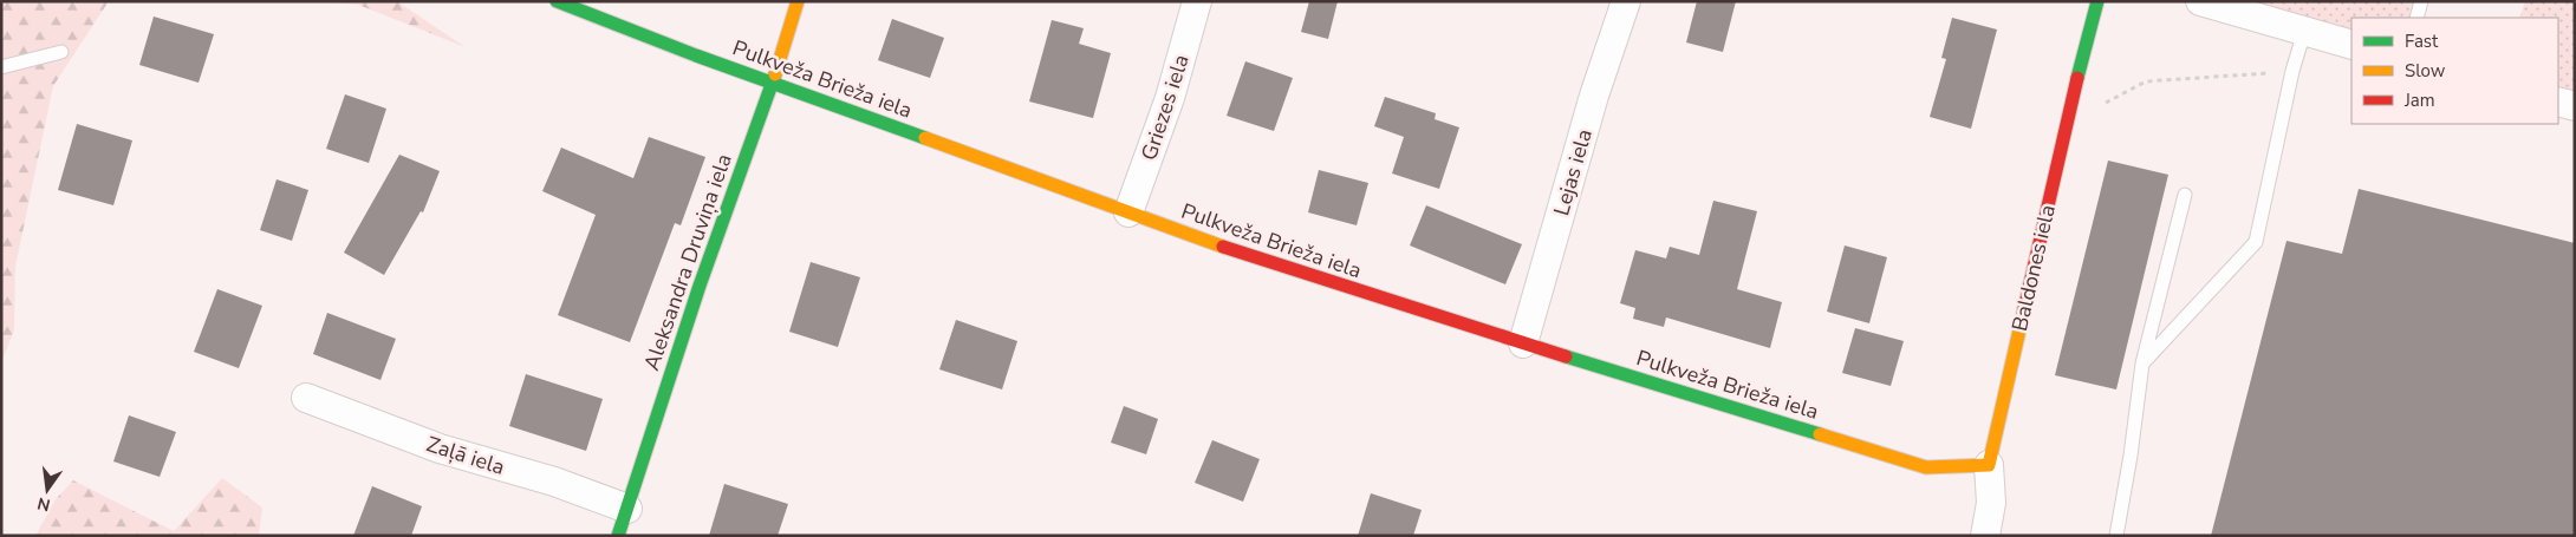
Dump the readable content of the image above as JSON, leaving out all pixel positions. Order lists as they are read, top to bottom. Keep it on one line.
{"streets":{"street":["Pulkveža Brieža iela","Griezes iela","Lejas iela","Aleksandra Druviņa iela","Baldones iela","Zaļā iela"]},"crossings":[["Pulkveža Brieža iela","Griezes iela"],["Pulkveža Brieža iela","Lejas iela"],["Pulkveža Brieža iela","Aleksandra Druviņa iela"],["Pulkveža Brieža iela","Baldones iela"],["Aleksandra Druviņa iela","Zaļā iela"]],"legend":["Fast","Slow","Jam"],"north":"bottom"}
